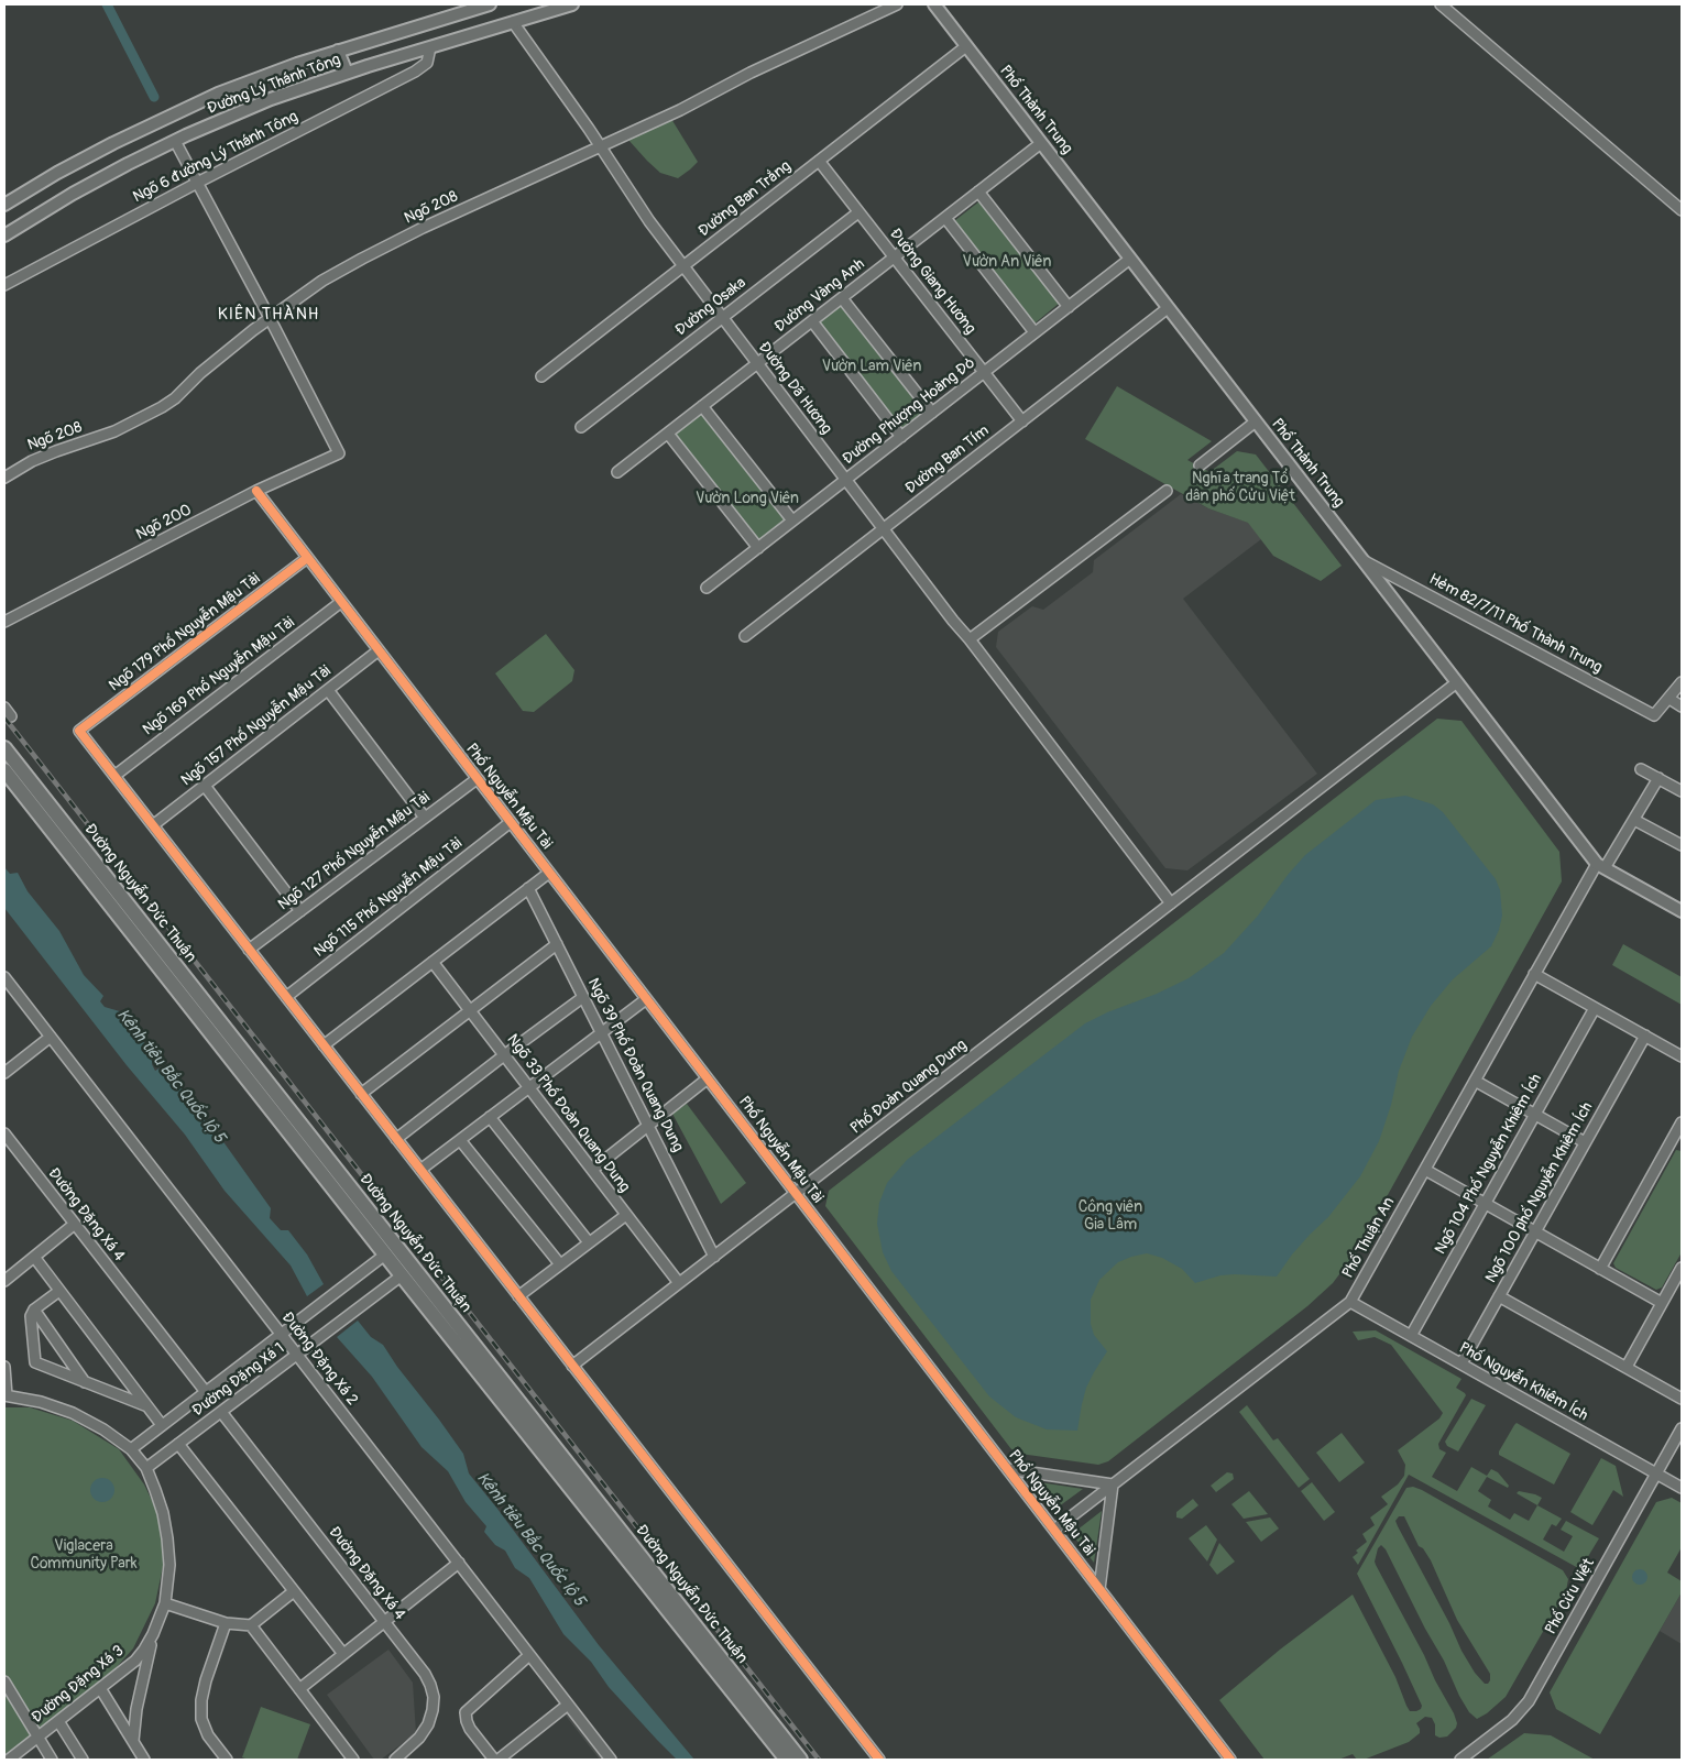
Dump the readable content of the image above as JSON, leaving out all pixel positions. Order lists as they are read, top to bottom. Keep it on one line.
{"streets":{"highway":["Đường Nguyễn Đức Thuận"],"main road":["Đường Lý Thánh Tông","Phố Thành Trung"],"street":["Ngõ 6 đường Lý Thánh Tông","Đường Ban Trắng","Ngõ 208","Đường Giang Hương","Đường Vàng Anh","Đường Osaka","Đường Dã Hương","Đường Phượng Hoàng Đỏ","Đường Ban Tím","Ngõ 200","Hẻm 82/7/11 Phố Thành Trung","Ngõ 179 Phố Nguyễn Mậu Tài","Ngõ 169 Phố Nguyễn Mậu Tài","Ngõ 157 Phố Nguyễn Mậu Tài","Phố Nguyễn Mậu Tài","Ngõ 127 Phố Nguyễn Mậu Tài","Ngõ 115 Phố Nguyễn Mậu Tài","Ngõ 39 Phố Đoàn Quang Dung","Phố Đoàn Quang Dung","Ngõ 33 Phố Đoàn Quang Dung","Ngõ 104 Phố Nguyễn Khiêm Ích","Ngõ 100 phố Nguyễn Khiêm Ích","Đường Đặng Xá 4","Phố Thuận An","Đường Đặng Xá 2","Đường Đặng Xá 1","Phố Nguyễn Khiêm Ích","Phố Cửu Việt","Đường Đặng Xá 3"]},"crossings":[["Đường Lý Thánh Tông","Ngõ 6 đường Lý Thánh Tông"],["Đường Lý Thánh Tông","Đường Dã Hương"],["Phố Thành Trung","Đường Ban Trắng"],["Phố Thành Trung","Đường Vàng Anh"],["Phố Thành Trung","Đường Phượng Hoàng Đỏ"],["Phố Thành Trung","Đường Ban Tím"],["Phố Thành Trung","Hẻm 82/7/11 Phố Thành Trung"],["Phố Thành Trung","Phố Đoàn Quang Dung"],["Phố Thành Trung","Phố Thuận An"],["Đường Ban Trắng","Đường Giang Hương"],["Đường Ban Trắng","Đường Dã Hương"],["Ngõ 208","Đường Dã Hương"],["Ngõ 208","Ngõ 200"],["Đường Giang Hương","Đường Vàng Anh"],["Đường Giang Hương","Đường Osaka"],["Đường Giang Hương","Đường Phượng Hoàng Đỏ"],["Đường Giang Hương","Đường Ban Tím"],["Đường Vàng Anh","Đường Dã Hương"],["Đường Osaka","Đường Dã Hương"],["Đường Dã Hương","Đường Phượng Hoàng Đỏ"],["Đường Dã Hương","Đường Ban Tím"],["Đường Dã Hương","Phố Đoàn Quang Dung"],["Ngõ 200","Phố Nguyễn Mậu Tài"],["Ngõ 179 Phố Nguyễn Mậu Tài","Ngõ 169 Phố Nguyễn Mậu Tài"],["Ngõ 179 Phố Nguyễn Mậu Tài","Phố Nguyễn Mậu Tài"],["Ngõ 169 Phố Nguyễn Mậu Tài","Phố Nguyễn Mậu Tài"],["Ngõ 157 Phố Nguyễn Mậu Tài","Phố Nguyễn Mậu Tài"],["Phố Nguyễn Mậu Tài","Ngõ 127 Phố Nguyễn Mậu Tài"],["Phố Nguyễn Mậu Tài","Ngõ 115 Phố Nguyễn Mậu Tài"],["Phố Nguyễn Mậu Tài","Phố Đoàn Quang Dung"],["Phố Nguyễn Mậu Tài","Phố Thuận An"],["Đường Nguyễn Đức Thuận","Đường Đặng Xá 1"],["Ngõ 39 Phố Đoàn Quang Dung","Phố Đoàn Quang Dung"],["Phố Đoàn Quang Dung","Ngõ 33 Phố Đoàn Quang Dung"],["Ngõ 104 Phố Nguyễn Khiêm Ích","Phố Nguyễn Khiêm Ích"],["Ngõ 100 phố Nguyễn Khiêm Ích","Phố Nguyễn Khiêm Ích"],["Đường Đặng Xá 4","Đường Đặng Xá 1"],["Phố Thuận An","Phố Nguyễn Khiêm Ích"],["Đường Đặng Xá 2","Đường Đặng Xá 1"],["Đường Đặng Xá 1","Đường Đặng Xá 3"],["Phố Nguyễn Khiêm Ích","Phố Cửu Việt"]],"districts":["KIÊN THÀNH"],"water":["Kênh tiêu Bắc Quốc lộ 5"],"parks":["Vườn An Viên","Vườn Lam Viên","Nghĩa trang Tổ dân phố Cửu Việt","Vườn Long Viên","Công viên Gia Lâm","Viglacera Community Park"]}
